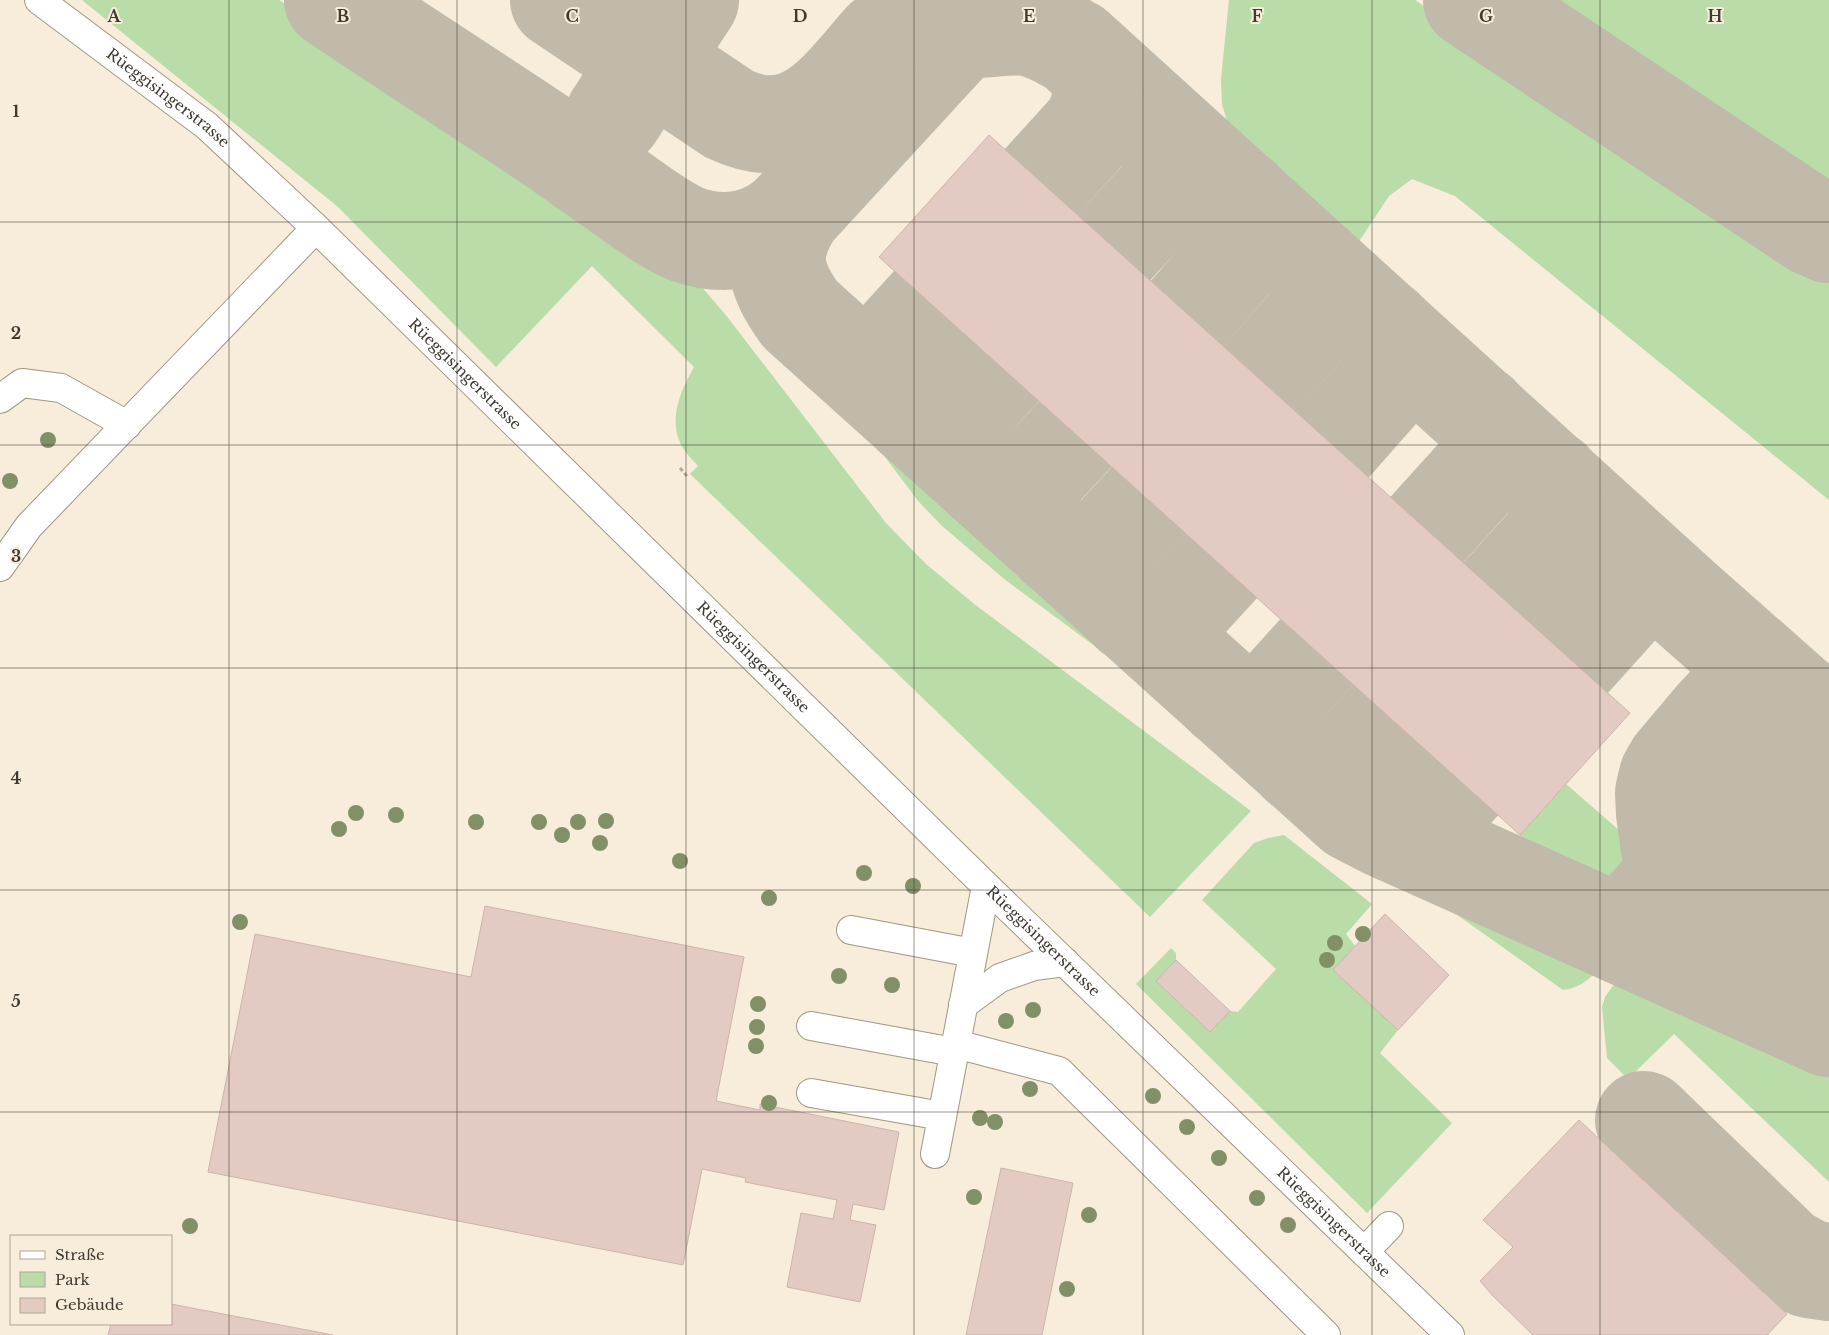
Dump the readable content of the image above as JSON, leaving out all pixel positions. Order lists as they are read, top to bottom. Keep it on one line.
{"streets":{"main road":["Rüeggisingerstrasse"]},"legend":["Straße","Park","Gebäude"],"grid":{"columns":["A","B","C","D","E","F","G","H"],"rows":["1","2","3","4","5"]}}
